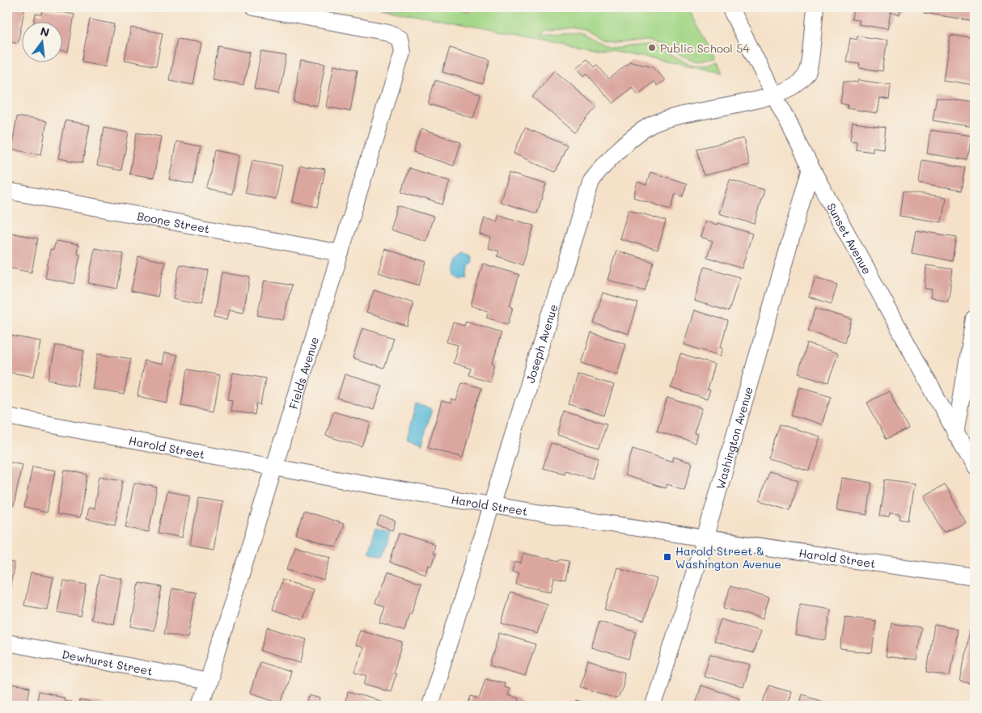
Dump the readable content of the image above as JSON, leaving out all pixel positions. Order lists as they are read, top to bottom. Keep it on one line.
{"streets":{"street":["Boone Street","Sunset Avenue","Joseph Avenue","Fields Avenue","Washington Avenue","Harold Street","Dewhurst Street"]},"crossings":[["Boone Street","Fields Avenue"],["Sunset Avenue","Joseph Avenue"],["Sunset Avenue","Washington Avenue"],["Joseph Avenue","Harold Street"],["Fields Avenue","Harold Street"],["Fields Avenue","Dewhurst Street"],["Washington Avenue","Harold Street"]],"places":{"other":["Public School 54"],"transit":["Harold Street & Washington Avenue"]},"north":"top"}
